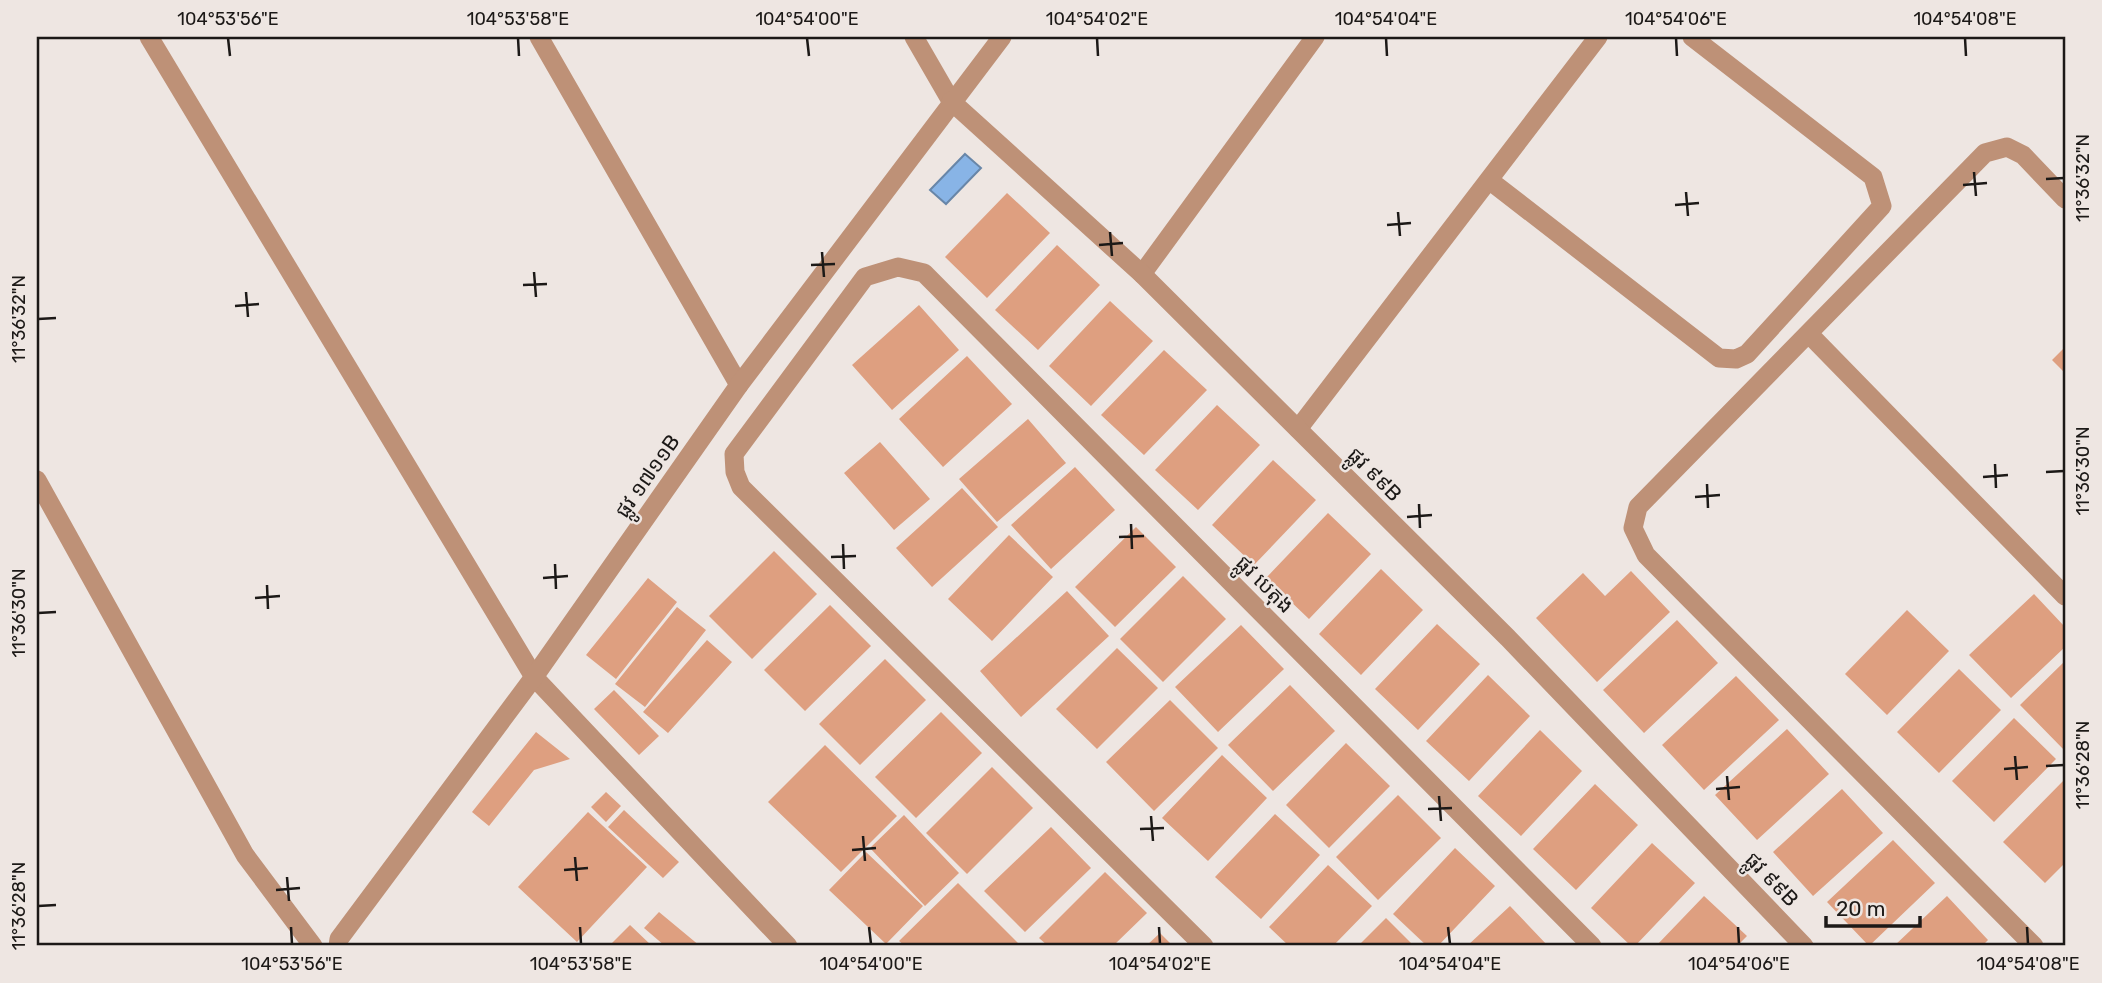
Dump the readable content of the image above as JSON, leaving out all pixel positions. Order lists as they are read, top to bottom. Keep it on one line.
{"streets":{"street":["ផ្លូវ ៩៩B","ផ្លូវ ១៧១១B","ផ្លូវ បេតុង"]},"crossings":[["ផ្លូវ ៩៩B","ផ្លូវ ១៧១១B"]],"scale_bar":"20 m","coordinates":["104°53'56\"E","104°53'58\"E","104°54'00\"E","104°54'02\"E","104°54'04\"E","104°54'06\"E","104°54'08\"E","11°36'32\"N","11°36'30\"N","11°36'28\"N"]}
